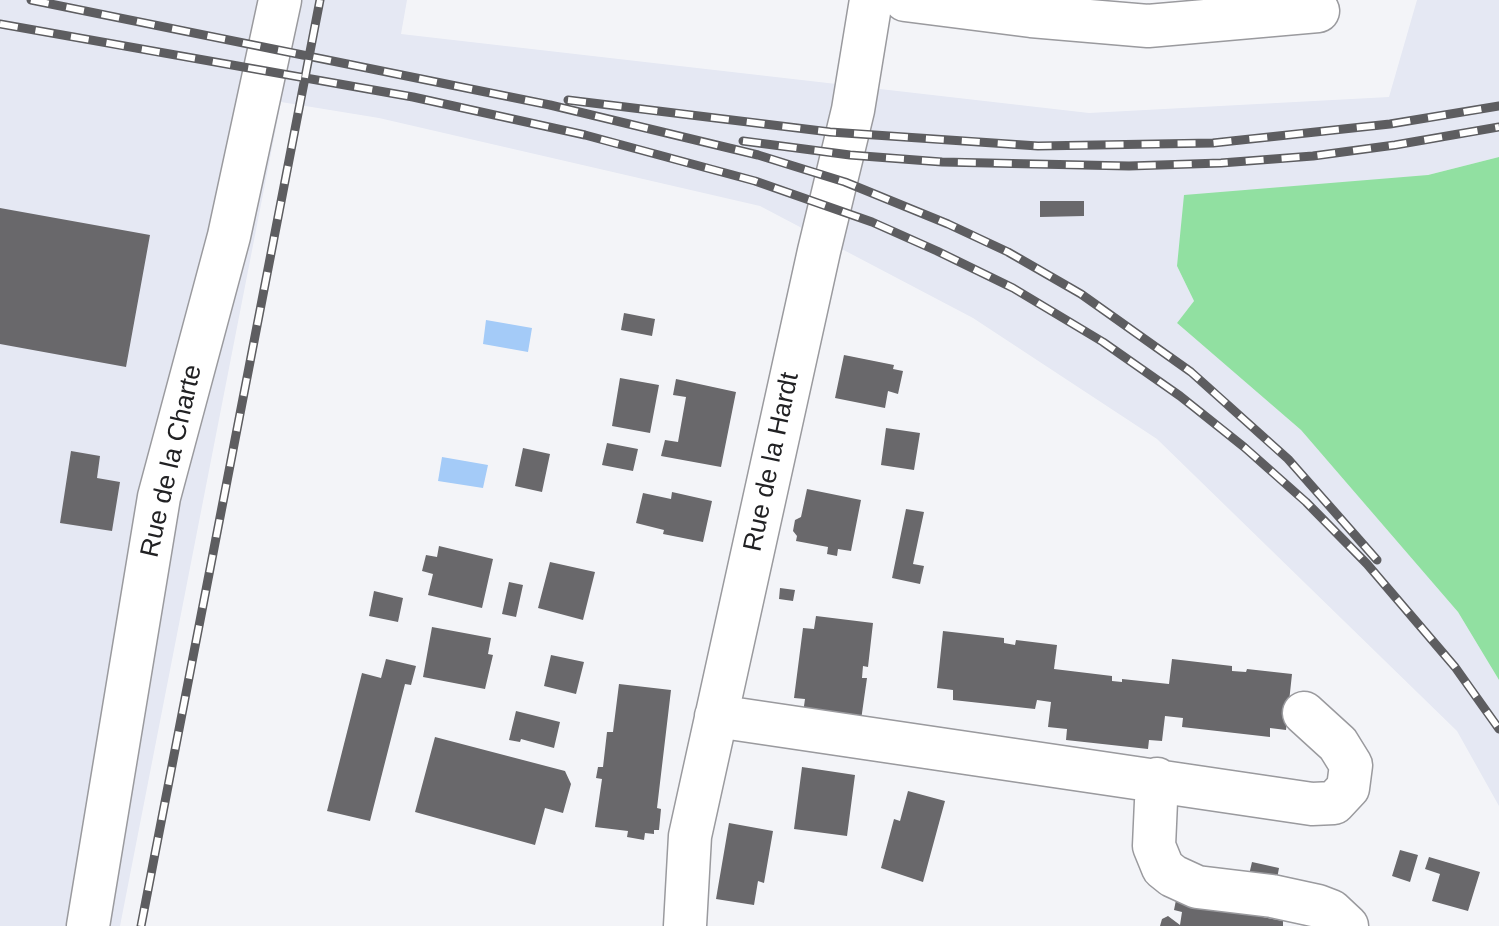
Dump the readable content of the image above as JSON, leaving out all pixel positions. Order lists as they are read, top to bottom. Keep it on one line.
{"streets":{"street":["Rue de la Charte","Rue de la Hardt"]}}
